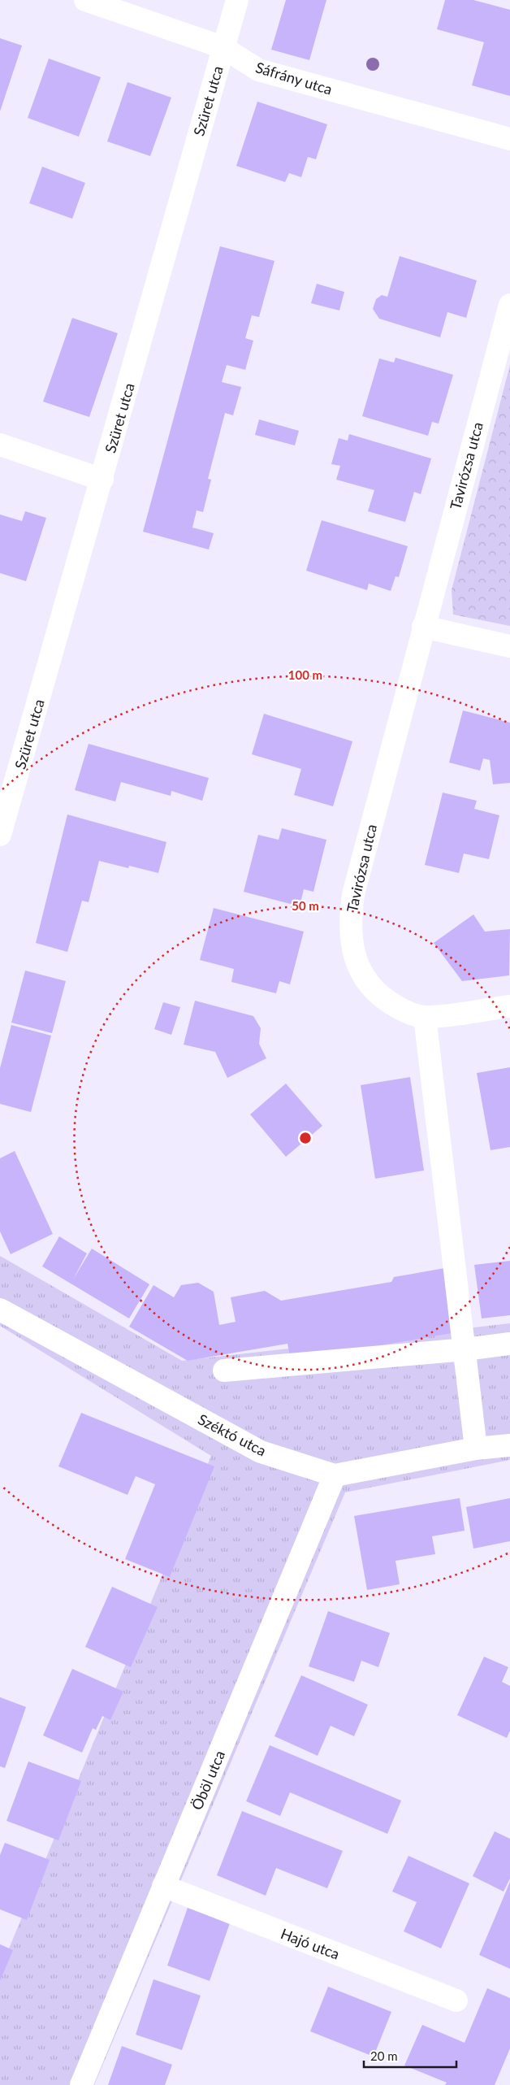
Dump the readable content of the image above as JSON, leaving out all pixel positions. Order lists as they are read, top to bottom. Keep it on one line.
{"streets":{"street":["Sáfrány utca","Szüret utca","Tavirózsa utca","Széktó utca","Öböl utca","Hajó utca"]},"crossings":[["Sáfrány utca","Szüret utca"],["Széktó utca","Öböl utca"],["Öböl utca","Hajó utca"]],"scale_bar":"20 m","rings":["100 m","50 m"]}
